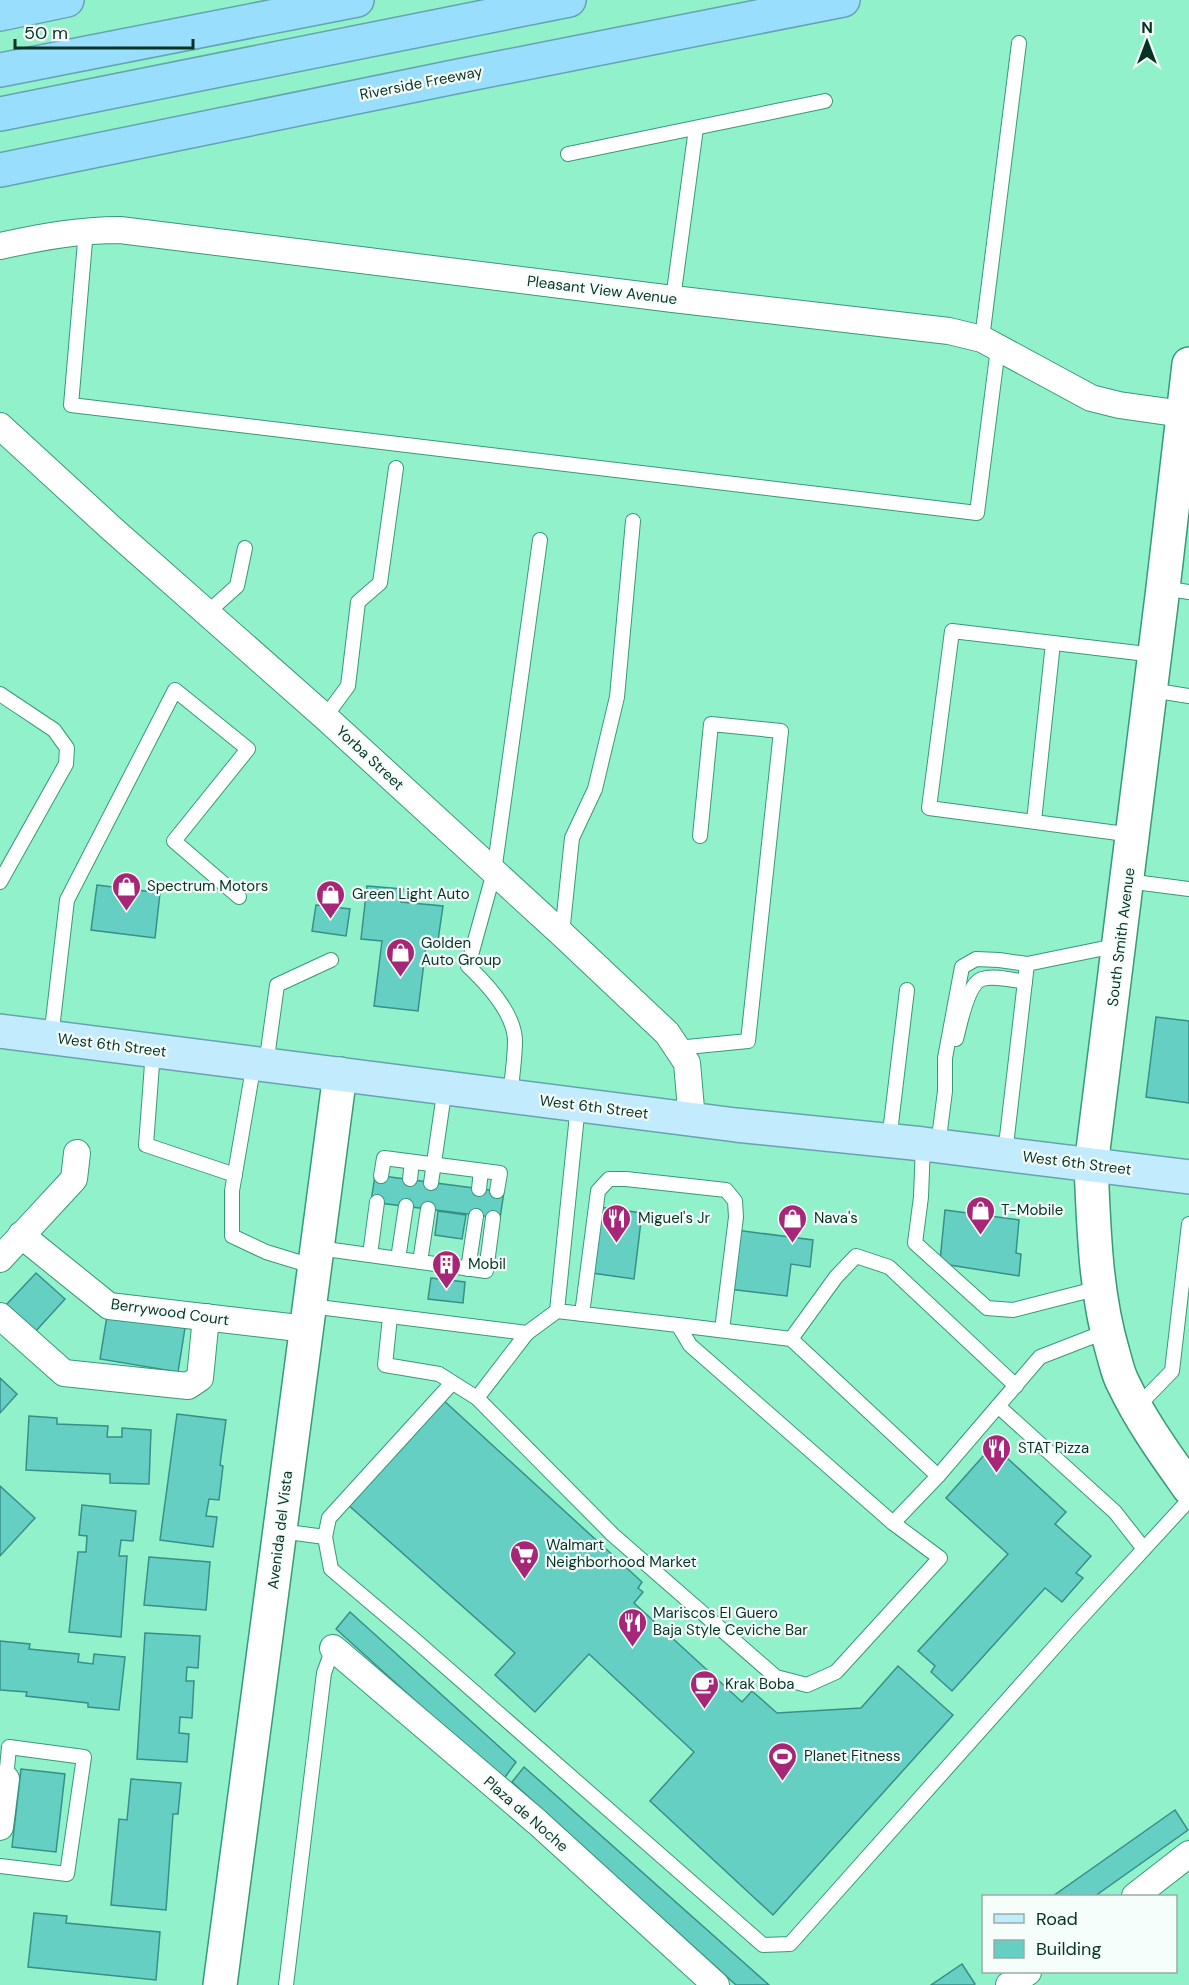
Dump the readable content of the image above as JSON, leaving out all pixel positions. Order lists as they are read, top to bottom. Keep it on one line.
{"streets":{"highway":["Riverside Freeway"],"main road":["South Smith Avenue","West 6th Street","Avenida del Vista"],"street":["Pleasant View Avenue","Yorba Street","Berrywood Court","Plaza de Noche"]},"crossings":[["Pleasant View Avenue","South Smith Avenue"],["Yorba Street","West 6th Street"],["South Smith Avenue","West 6th Street"],["West 6th Street","Avenida del Vista"],["Berrywood Court","Avenida del Vista"]],"places":{"shop":["Spectrum Motors","Green Light Auto","Golden Auto Group","T-Mobile","Nava's"],"restaurant":["Miguel's Jr","STAT Pizza","Mariscos El Guero Baja Style Ceviche Bar"],"building":["Mobil"],"supermarket":["Walmart Neighborhood Market"],"cafe":["Krak Boba"],"sports":["Planet Fitness"]},"legend":["Road","Building"],"scale_bar":"50 m","north":"top"}
